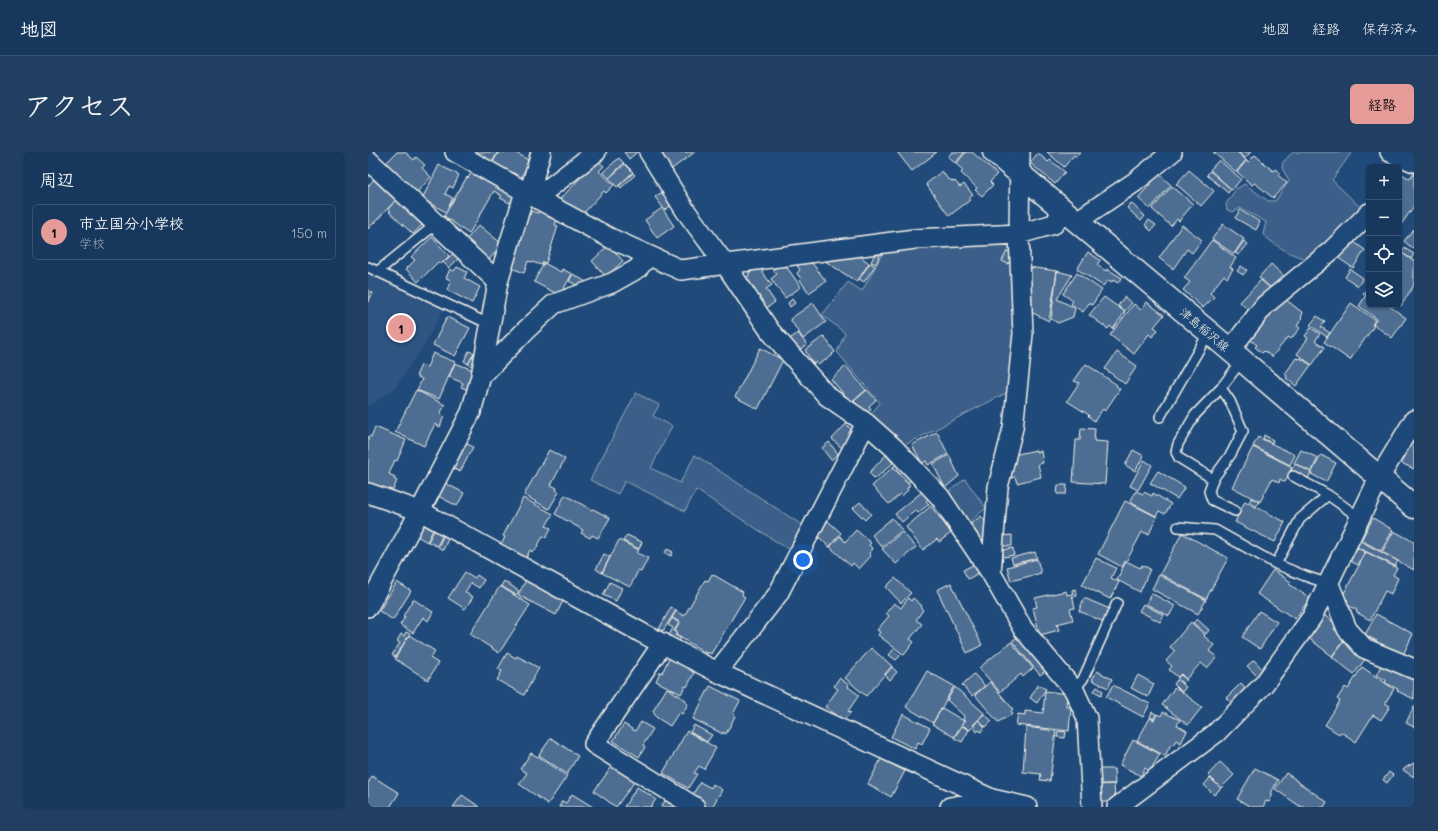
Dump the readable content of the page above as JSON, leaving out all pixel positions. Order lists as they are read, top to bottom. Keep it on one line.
{"streets":{"main road":["津島稲沢線"]},"page":{"header":"地図","nav":["地図","経路","保存済み"],"title":"アクセス","buttons":"経路","heading":"周辺","map_buttons":["+","−"],"list":[{"mark":"1","name":"市立国分小学校","note":"学校","value":"150 m"}],"pins":"1"}}
